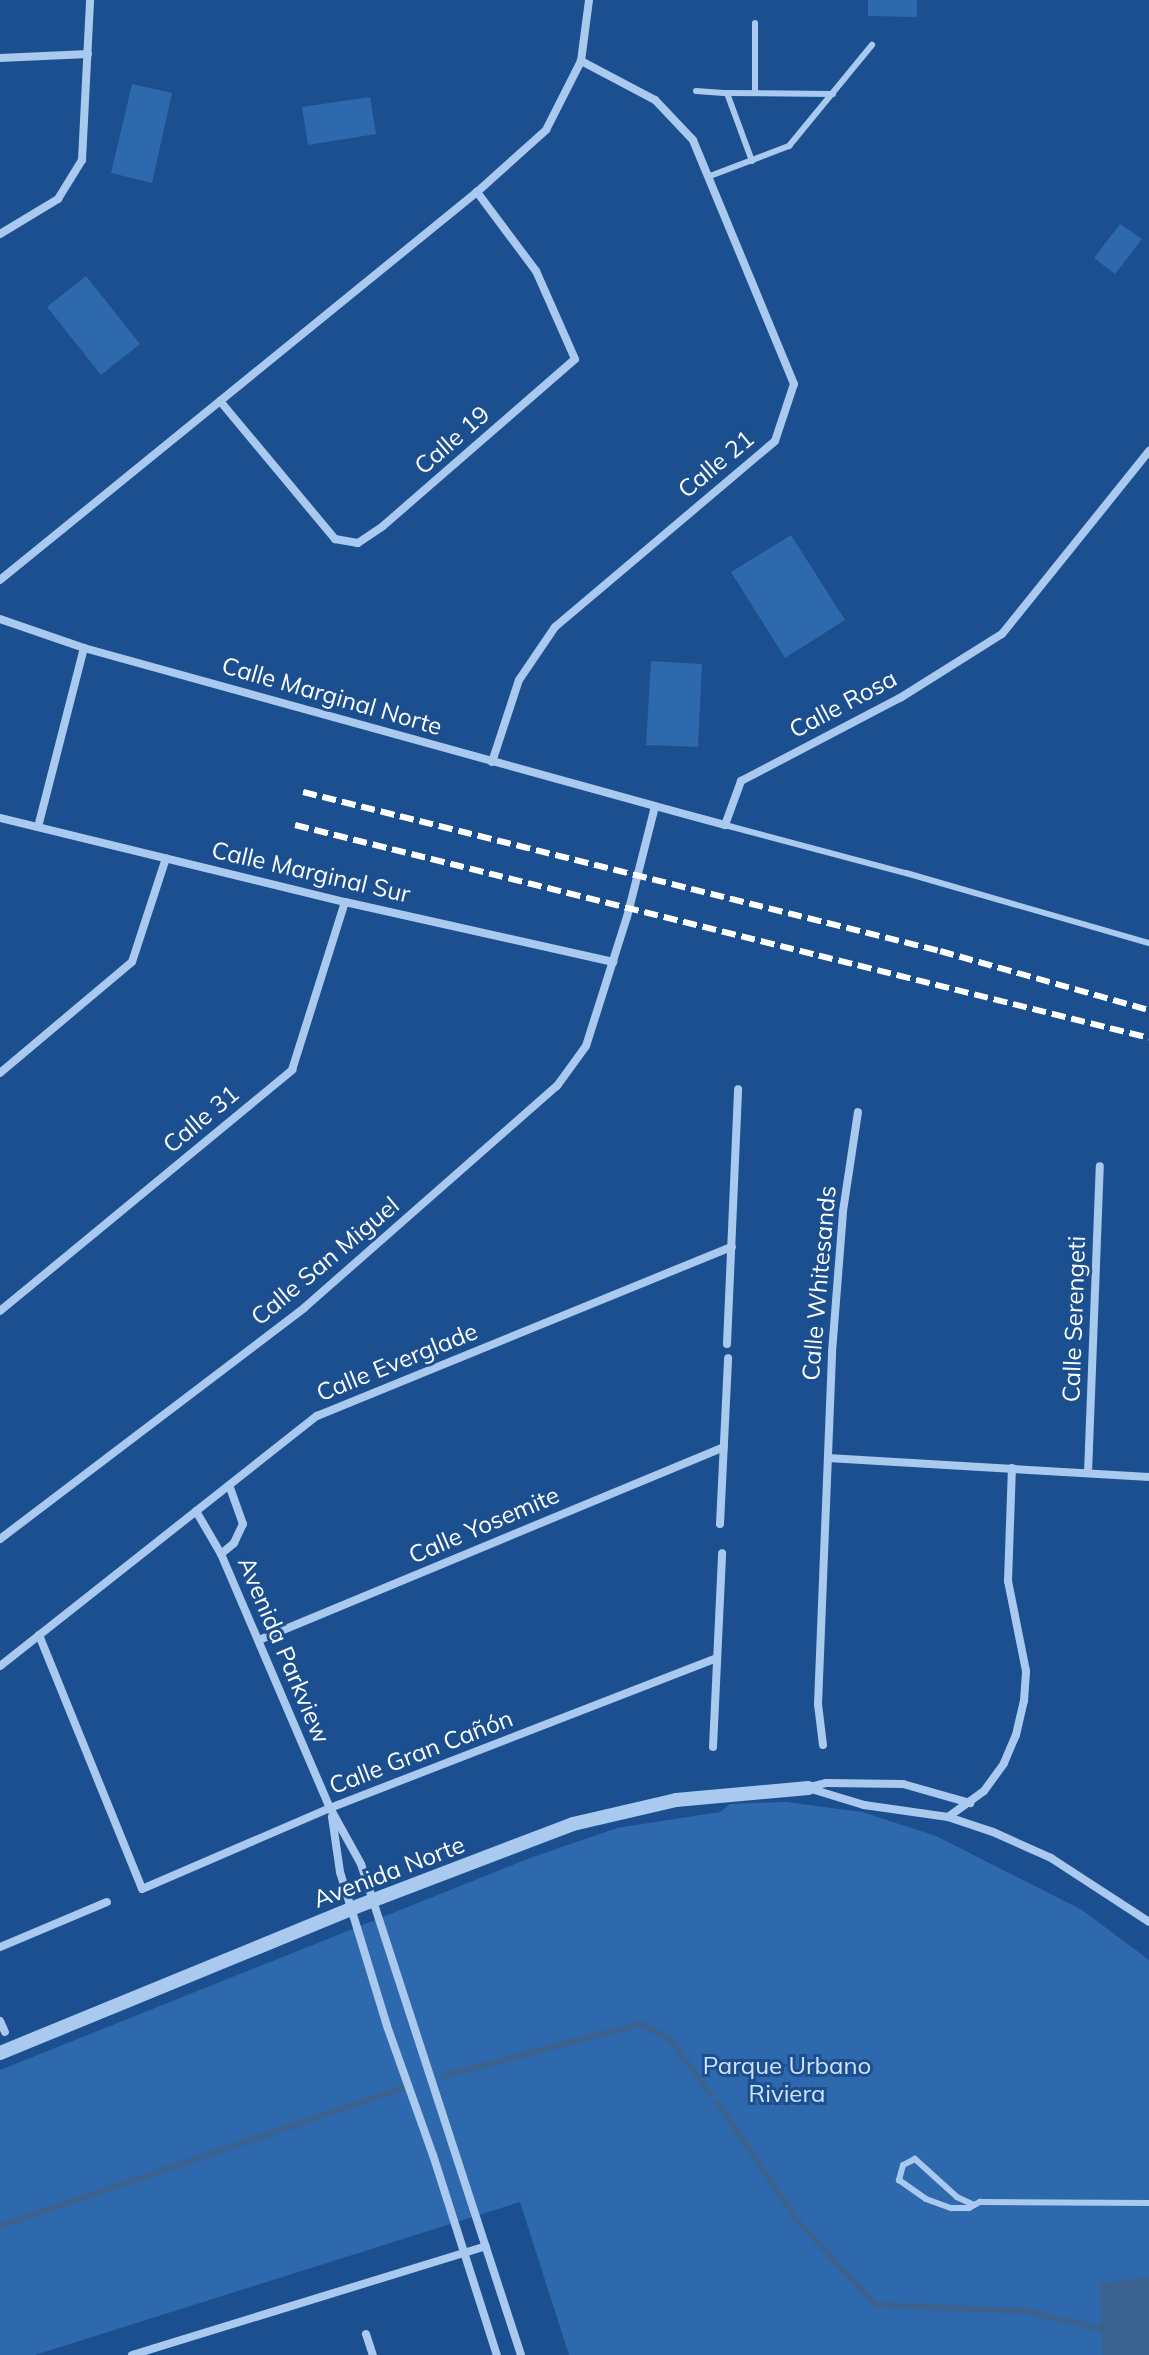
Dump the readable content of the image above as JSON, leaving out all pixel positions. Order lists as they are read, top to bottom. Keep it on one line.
{"streets":{"street":["Calle 19","Calle 21","Calle Marginal Norte","Calle Rosa","Calle Marginal Sur","Calle 31","Calle San Miguel","Calle Whitesands","Calle Serengeti","Calle Everglade","Calle Yosemite","Avenida Parkview","Calle Gran Cañón","Avenida Norte"]},"crossings":[["Calle 21","Calle Marginal Norte"],["Calle Marginal Sur","Calle 31"],["Calle Marginal Sur","Calle San Miguel"],["Calle Everglade","Avenida Parkview"],["Calle Everglade","Calle Gran Cañón"],["Calle Yosemite","Avenida Parkview"],["Avenida Parkview","Calle Gran Cañón"],["Avenida Parkview","Avenida Norte"]],"parks":["Parque Urbano Riviera"]}
